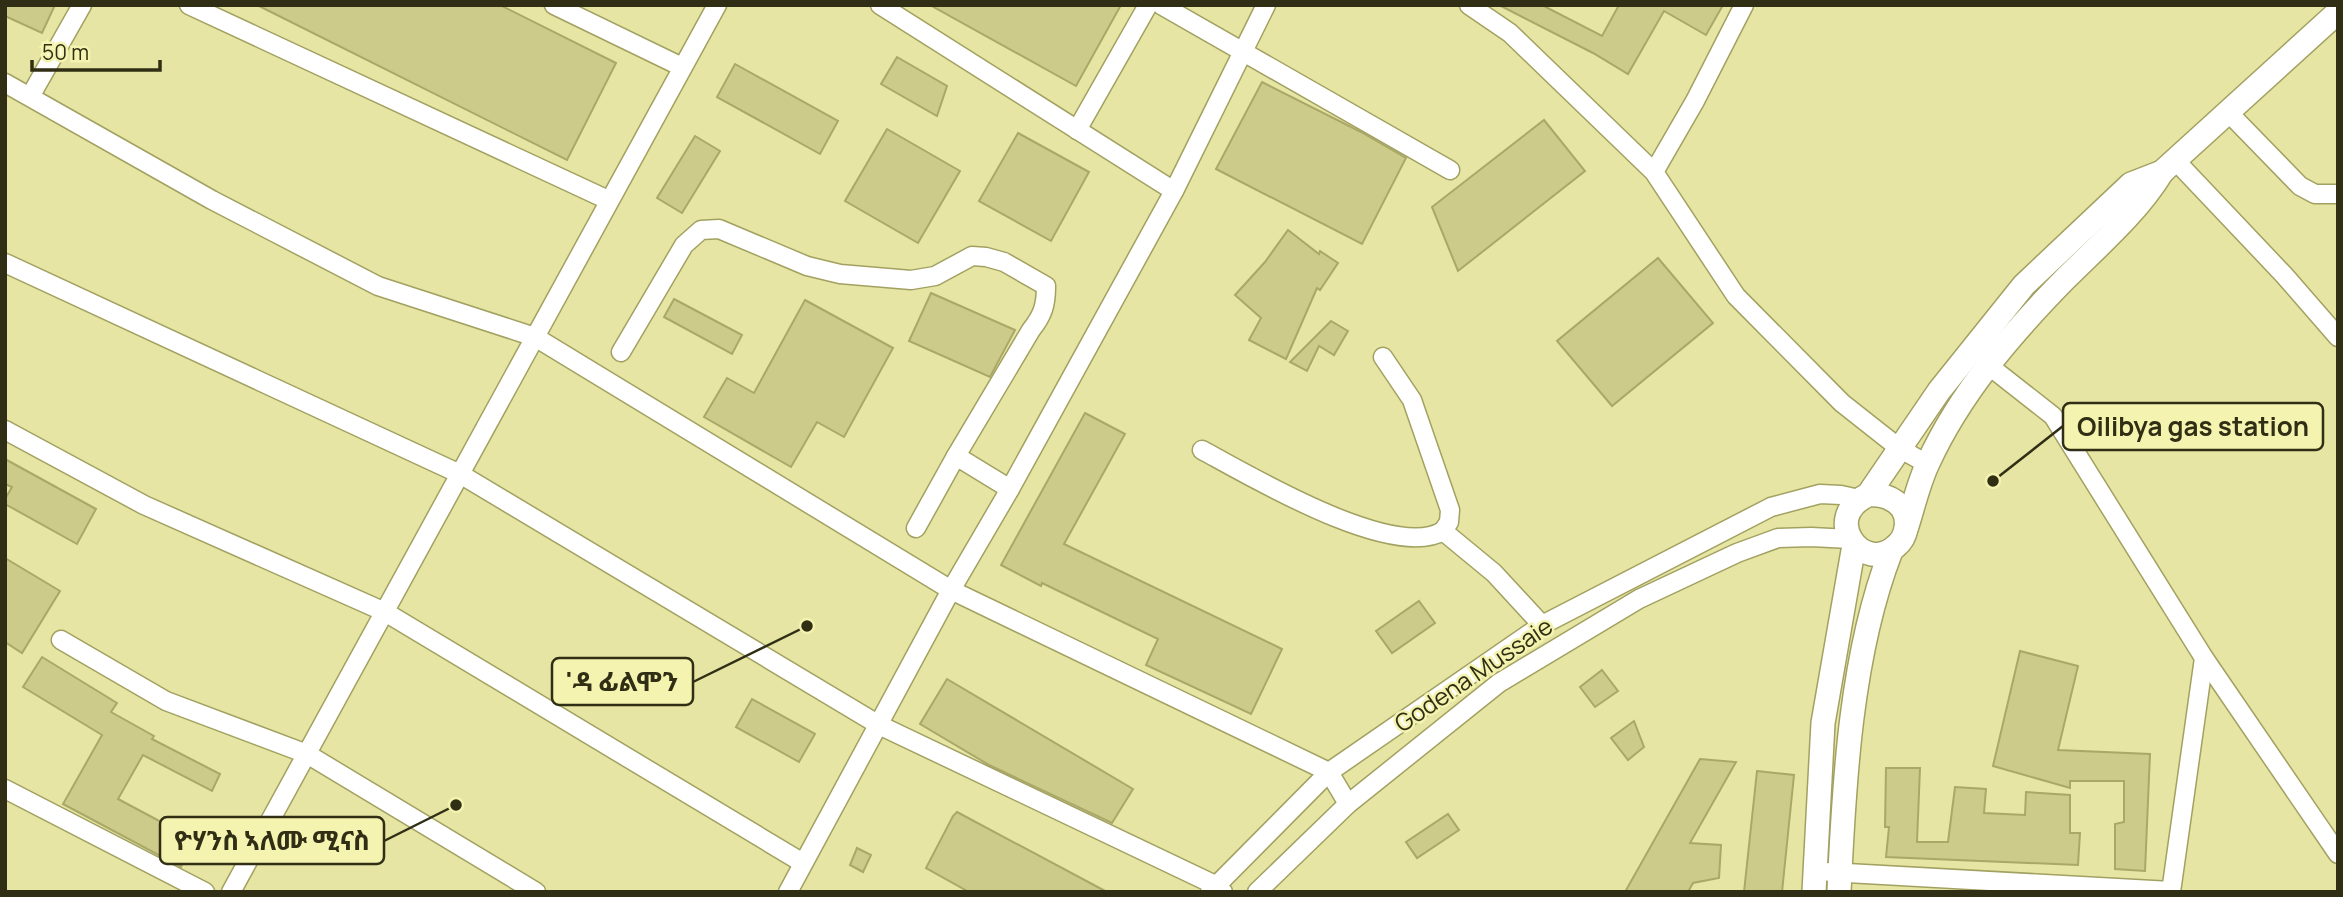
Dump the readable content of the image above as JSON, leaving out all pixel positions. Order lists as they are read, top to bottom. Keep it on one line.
{"streets":{"street":["Godena Mussaie"]},"places":["Oilibya gas station","'ዳ ፊልሞን","ዮሃንስ ኣለሙ ሚናስ"],"scale_bar":"50 m"}
